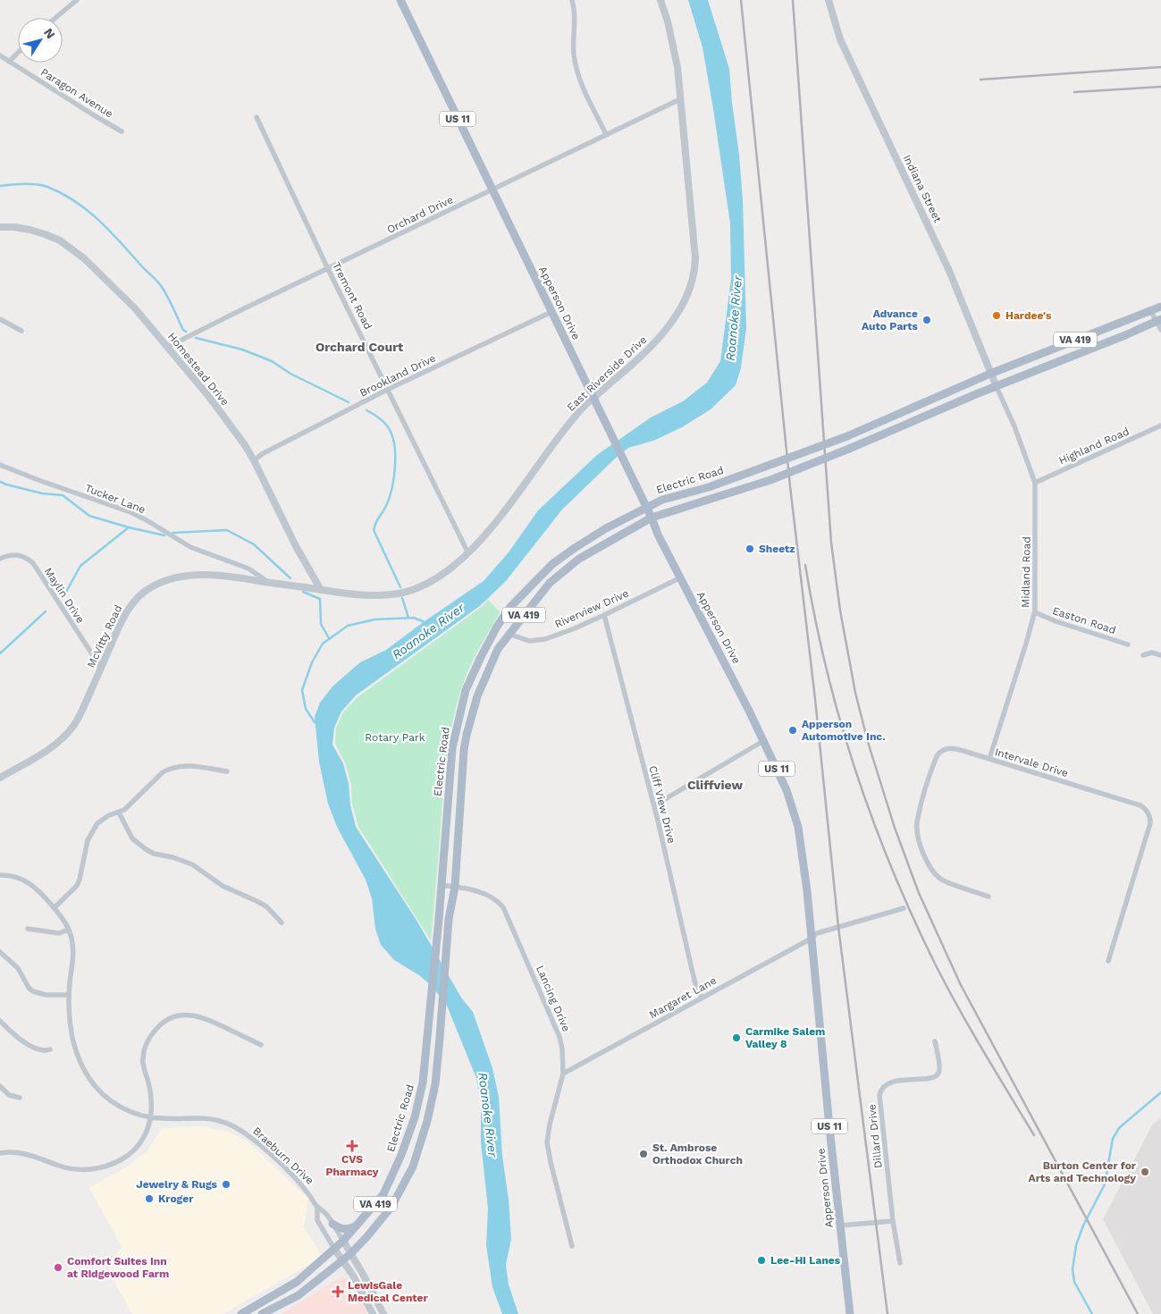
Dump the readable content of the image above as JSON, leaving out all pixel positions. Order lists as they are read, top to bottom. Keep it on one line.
{"streets":{"main road":["US 11","Apperson Drive","VA 419","Electric Road"],"street":["Paragon Avenue","Indiana Street","Orchard Drive","Tremont Road","Homestead Drive","East Riverside Drive","Brookland Drive","Highland Road","Tucker Lane","Midland Road","Maylin Drive","Riverview Drive","Easton Road","McVitty Road","Intervale Drive","Cliff View Drive","Margaret Lane","Lancing Drive","Dillard Drive","Braeburn Drive"]},"crossings":[["Indiana Street","VA 419"],["Indiana Street","Electric Road"],["Indiana Street","Midland Road"],["Orchard Drive","Tremont Road"],["Orchard Drive","Apperson Drive"],["Orchard Drive","Homestead Drive"],["Orchard Drive","East Riverside Drive"],["Tremont Road","East Riverside Drive"],["Tremont Road","Brookland Drive"],["Apperson Drive","East Riverside Drive"],["Apperson Drive","Brookland Drive"],["Apperson Drive","Electric Road"],["Apperson Drive","Riverview Drive"],["Apperson Drive","Margaret Lane"],["VA 419","Electric Road"],["VA 419","Midland Road"],["Homestead Drive","East Riverside Drive"],["Homestead Drive","Brookland Drive"],["Homestead Drive","McVitty Road"],["East Riverside Drive","McVitty Road"],["Highland Road","Midland Road"],["Electric Road","Midland Road"],["Electric Road","Riverview Drive"],["Electric Road","Lancing Drive"],["Electric Road","Braeburn Drive"],["Tucker Lane","McVitty Road"],["Midland Road","Easton Road"],["Midland Road","Intervale Drive"],["Maylin Drive","McVitty Road"],["Riverview Drive","Cliff View Drive"],["Cliff View Drive","Margaret Lane"],["Margaret Lane","Lancing Drive"]],"districts":["Orchard Court","Cliffview"],"water":["Roanoke River"],"parks":["Rotary Park"],"places":{"other":["Hardee's","Advance Auto Parts","Sheetz","Apperson Automotive Inc.","Carmike Salem Valley 8","St. Ambrose Orthodox Church","Burton Center for Arts and Technology","Jewelry & Rugs","Kroger","Lee-Hi Lanes","Comfort Suites Inn at Ridgewood Farm"],"health":["CVS Pharmacy","LewisGale Medical Center"]},"north":"top right"}
